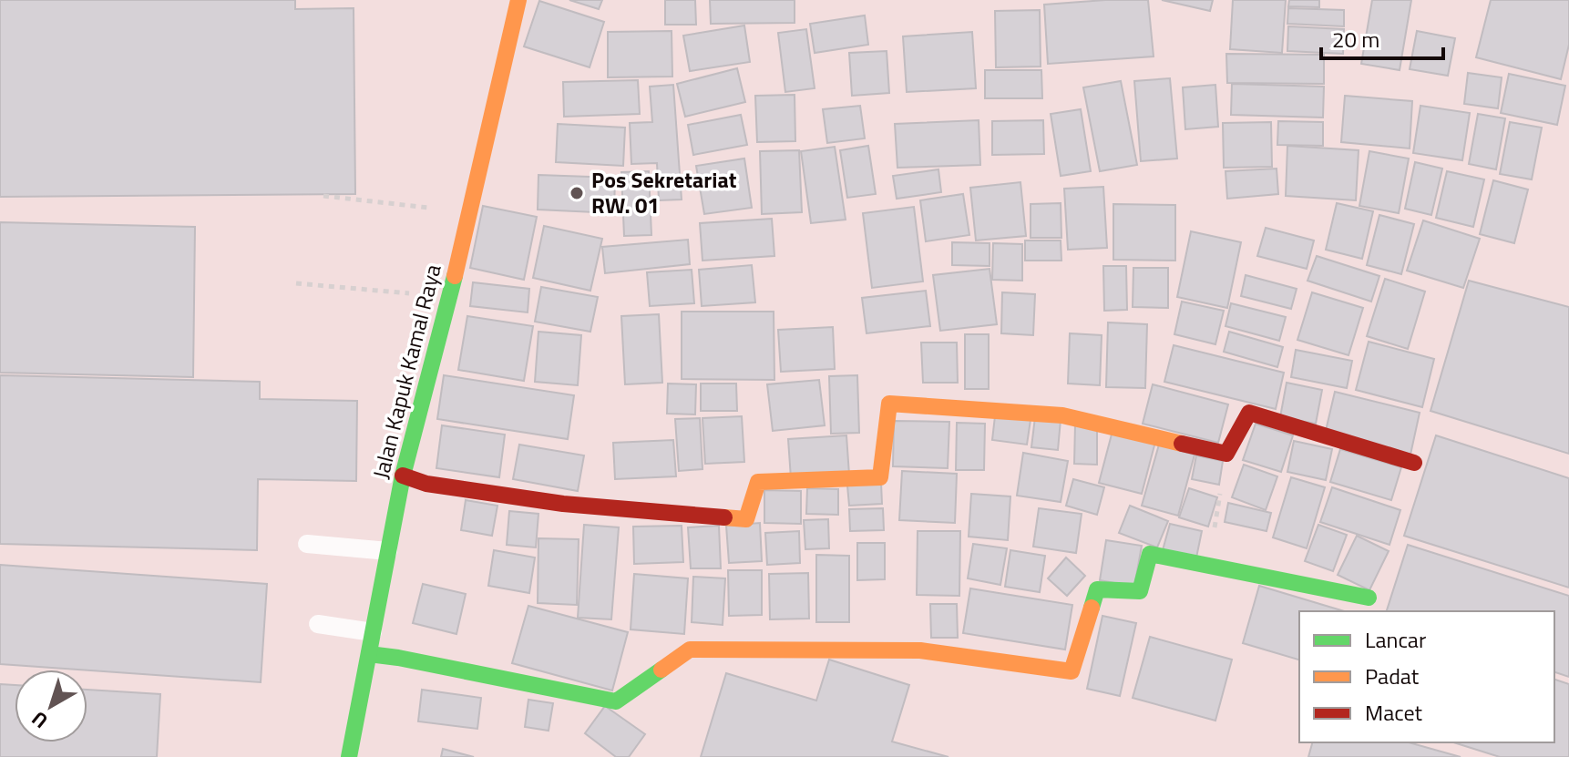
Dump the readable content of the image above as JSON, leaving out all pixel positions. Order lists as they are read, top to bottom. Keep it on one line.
{"streets":{"street":["Jalan Kapuk Kamal Raya"]},"places":["Pos Sekretariat RW. 01"],"legend":["Lancar","Padat","Macet"],"scale_bar":"20 m","north":"bottom left"}
